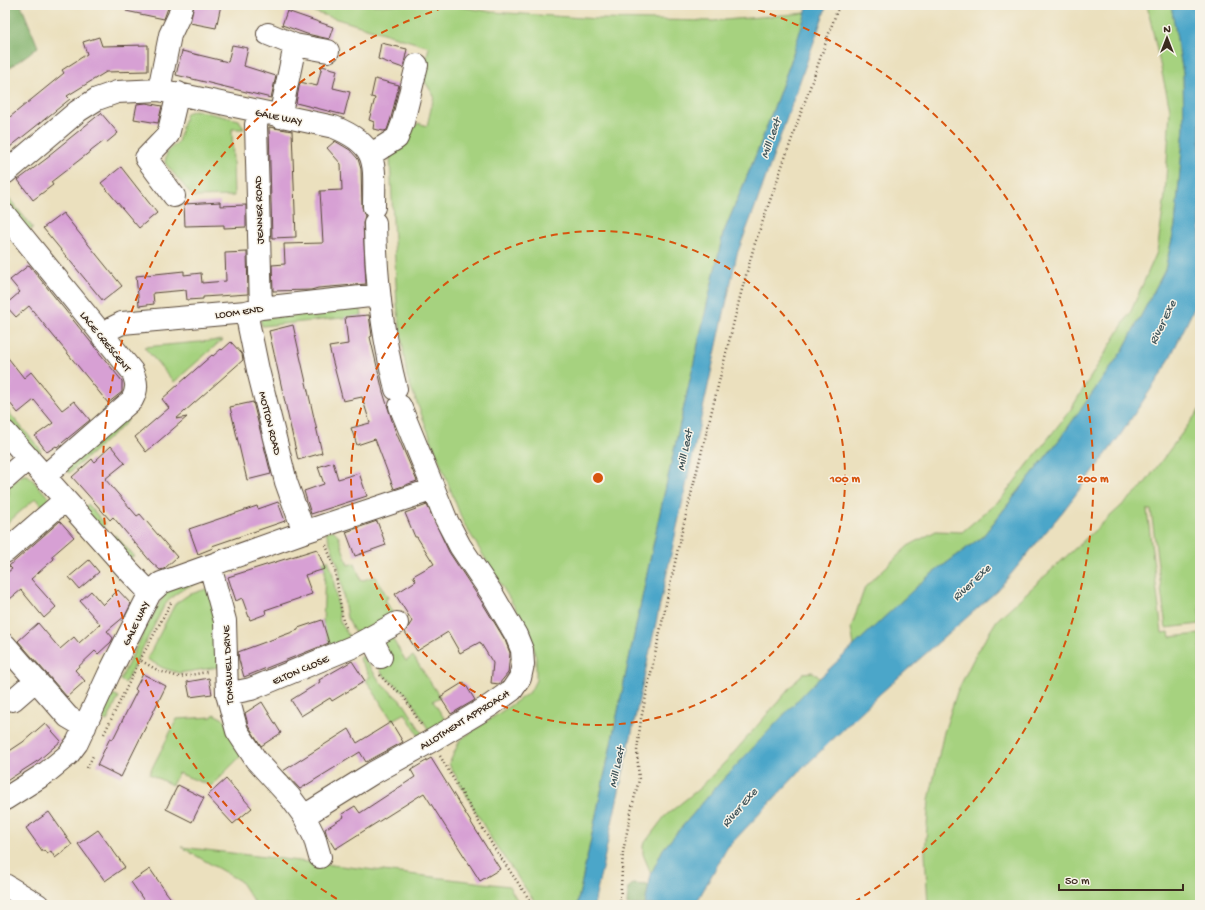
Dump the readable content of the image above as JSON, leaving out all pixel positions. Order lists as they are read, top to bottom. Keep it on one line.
{"streets":{"street":["GALE WAY","JENNER ROAD","LOOM END","LACE CRESCENT","MOTTON ROAD","TOMSWELL DRIVE","ELTON CLOSE","ALLOTMENT APPROACH"]},"crossings":[["GALE WAY","JENNER ROAD"],["GALE WAY","LOOM END"],["GALE WAY","LACE CRESCENT"],["GALE WAY","ALLOTMENT APPROACH"],["JENNER ROAD","LOOM END"],["JENNER ROAD","MOTTON ROAD"],["LOOM END","LACE CRESCENT"],["LOOM END","MOTTON ROAD"],["LOOM END","ALLOTMENT APPROACH"],["TOMSWELL DRIVE","ELTON CLOSE"],["TOMSWELL DRIVE","ALLOTMENT APPROACH"]],"water":["Mill Leat","River Exe"],"scale_bar":"50 m","north":"top","rings":["100 m","200 m"]}
